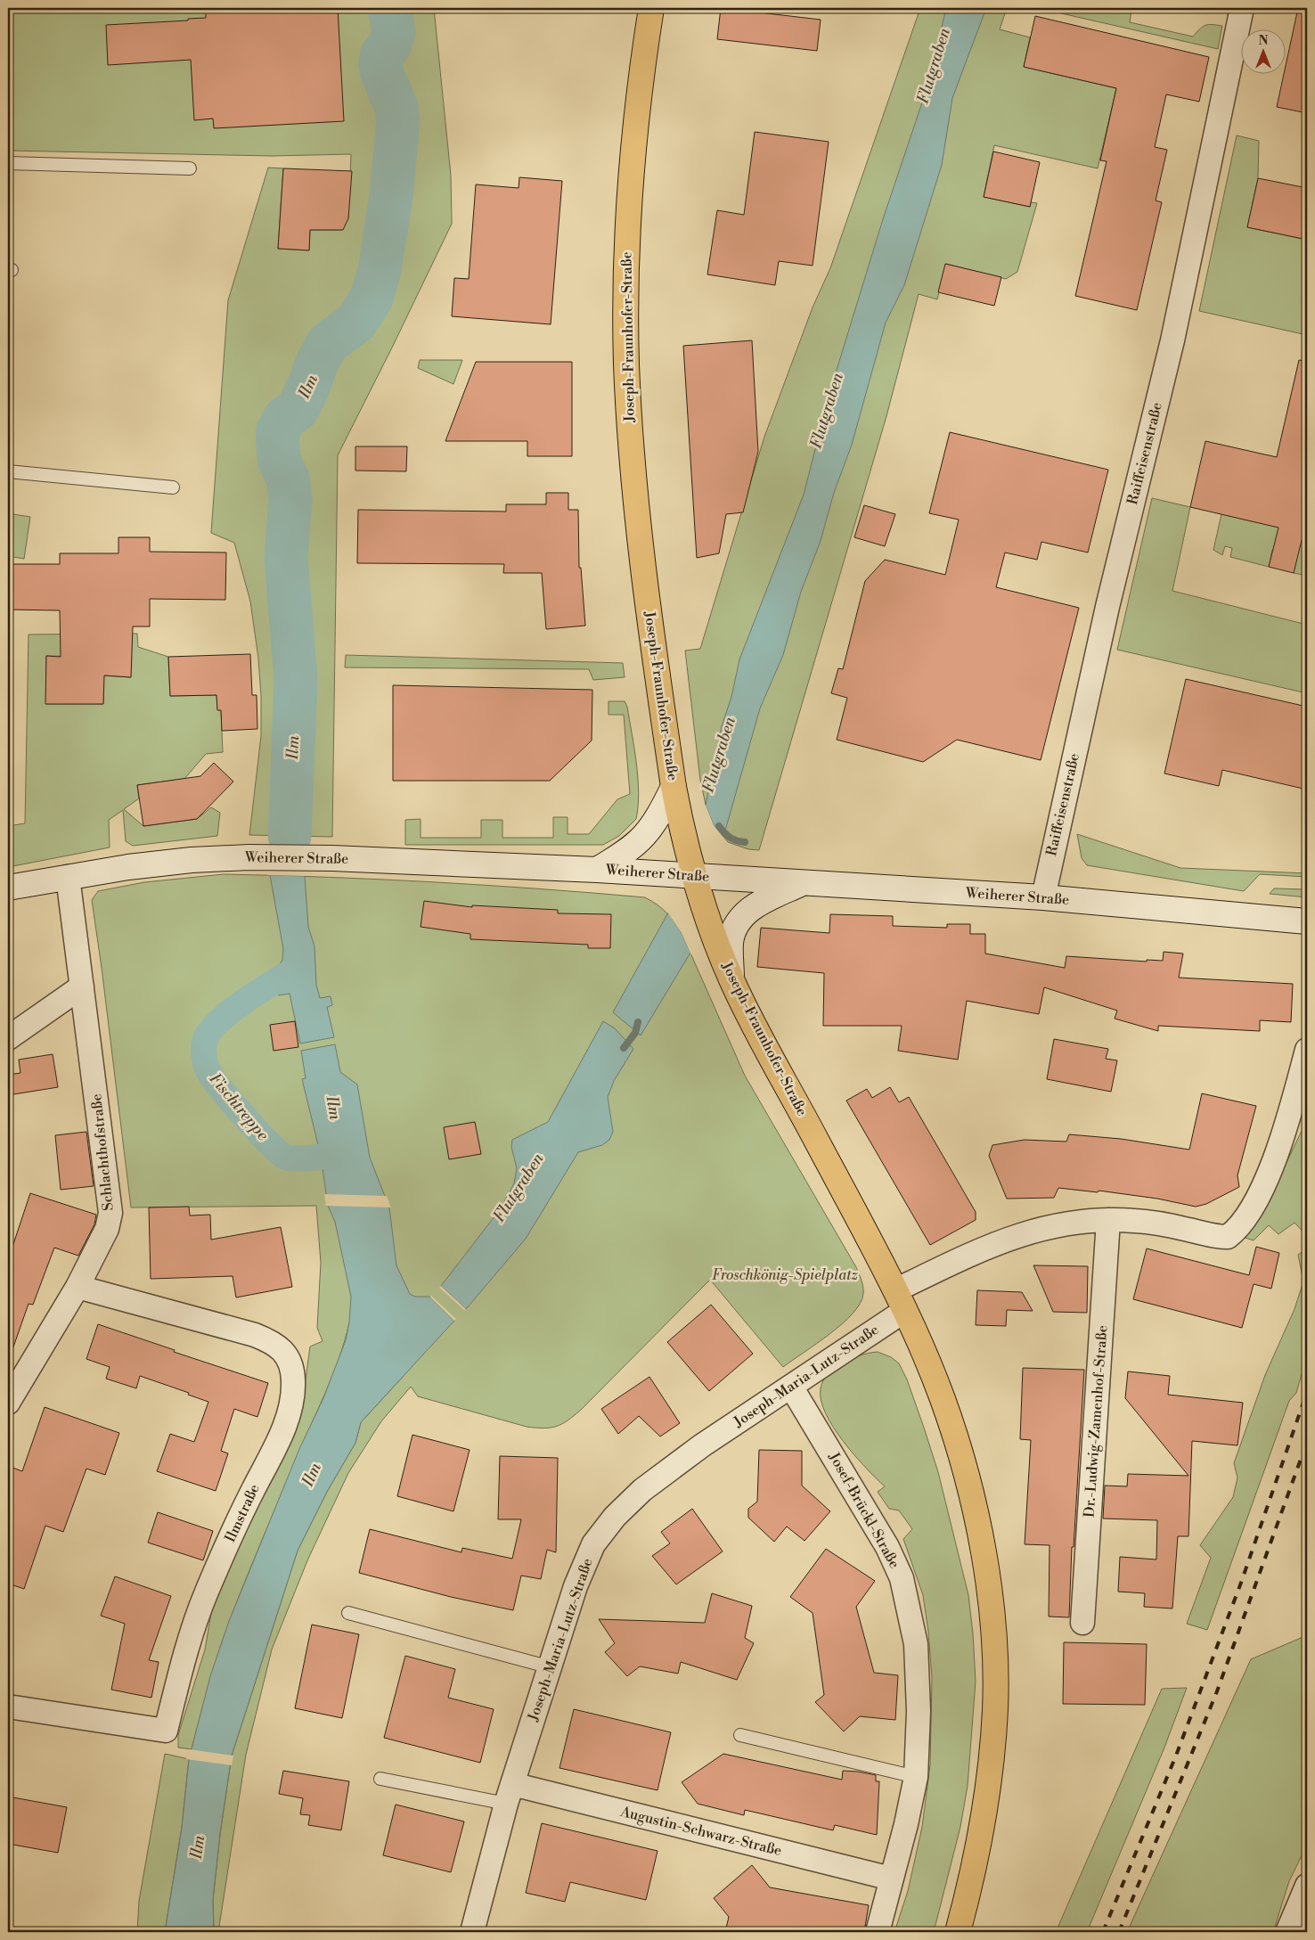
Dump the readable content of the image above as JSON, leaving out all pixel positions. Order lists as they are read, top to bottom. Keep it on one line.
{"streets":{"main road":["Joseph-Fraunhofer-Straße"],"street":["Raiffeisenstraße","Weiherer Straße","Schlachthofstraße","Joseph-Maria-Lutz-Straße","Dr.-Ludwig-Zamenhof-Straße","Josef-Brückl-Straße","Ilmstraße","Augustin-Schwarz-Straße"]},"crossings":[["Joseph-Fraunhofer-Straße","Weiherer Straße"],["Joseph-Fraunhofer-Straße","Joseph-Maria-Lutz-Straße"],["Raiffeisenstraße","Weiherer Straße"],["Weiherer Straße","Schlachthofstraße"],["Schlachthofstraße","Ilmstraße"],["Joseph-Maria-Lutz-Straße","Josef-Brückl-Straße"],["Joseph-Maria-Lutz-Straße","Augustin-Schwarz-Straße"],["Josef-Brückl-Straße","Augustin-Schwarz-Straße"]],"water":["Flutgraben","Ilm","Fischtreppe"],"parks":["Froschkönig-Spielplatz"],"north":"top"}
